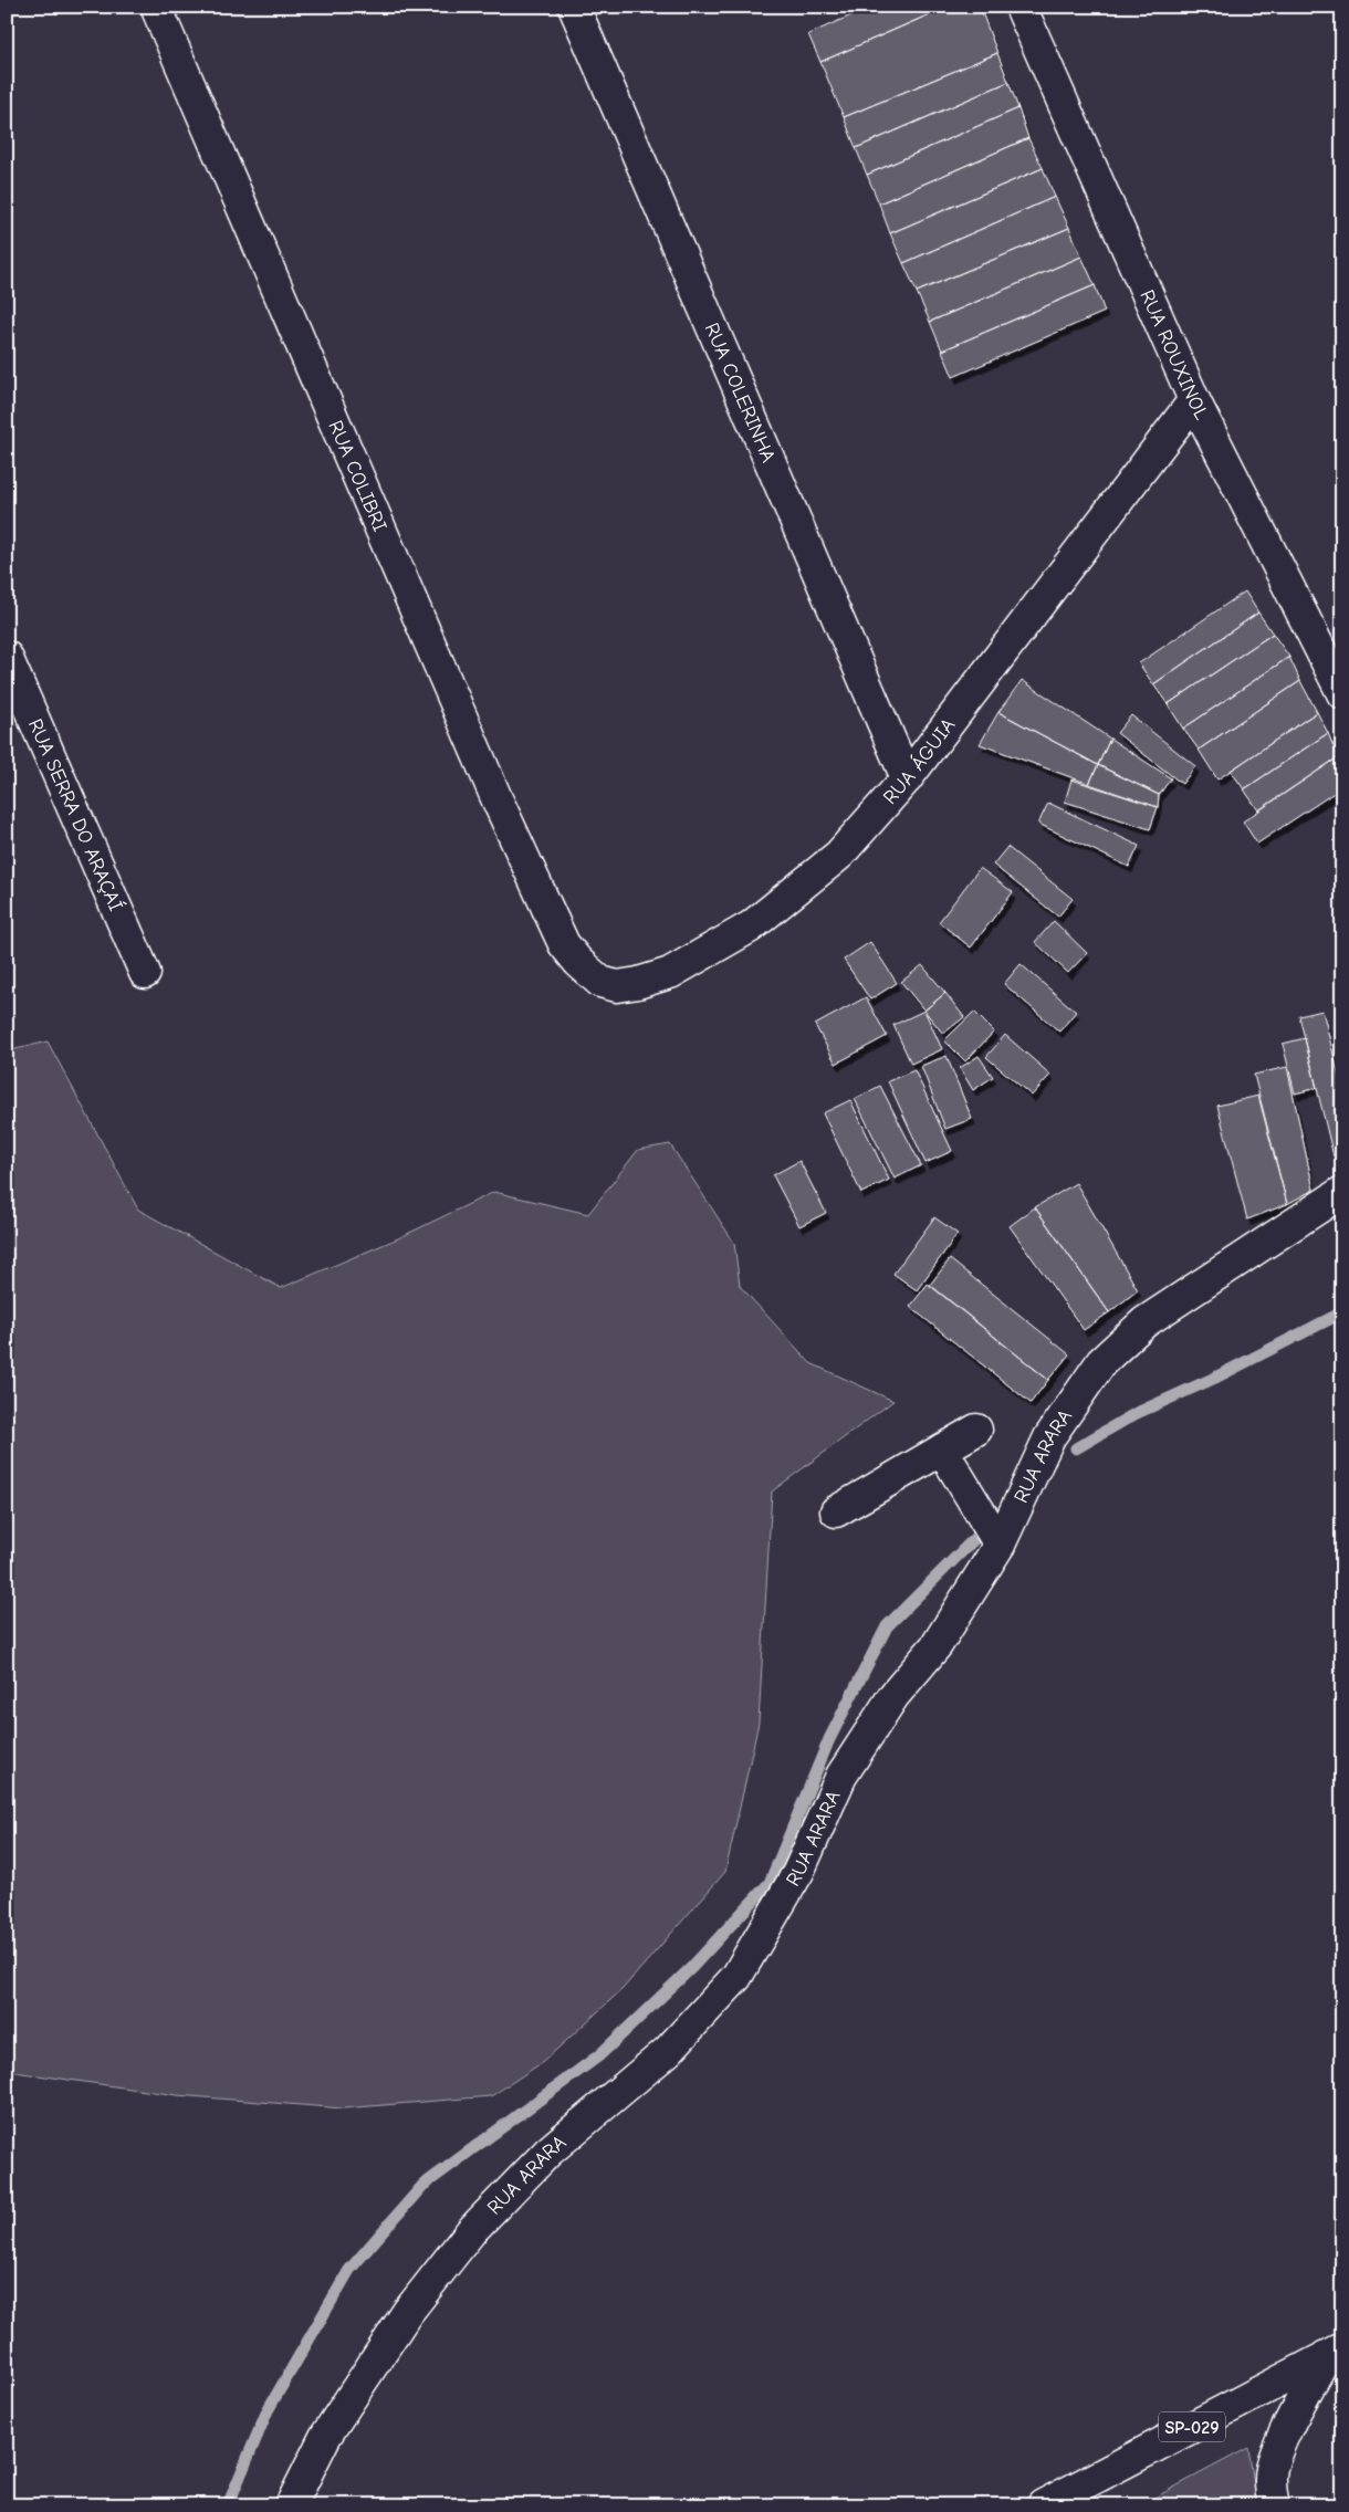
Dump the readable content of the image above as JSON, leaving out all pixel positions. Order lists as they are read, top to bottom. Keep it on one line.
{"streets":{"main road":["RUA ROUXINOL","RUA COLERINHA","RUA COLIBRI","RUA ÁGUIA","RUA SERRA DO ARAÇAÍ","RUA ARARA","SP-029"]},"crossings":[["RUA ROUXINOL","RUA ÁGUIA"],["RUA COLERINHA","RUA ÁGUIA"],["RUA COLIBRI","RUA ÁGUIA"]]}
